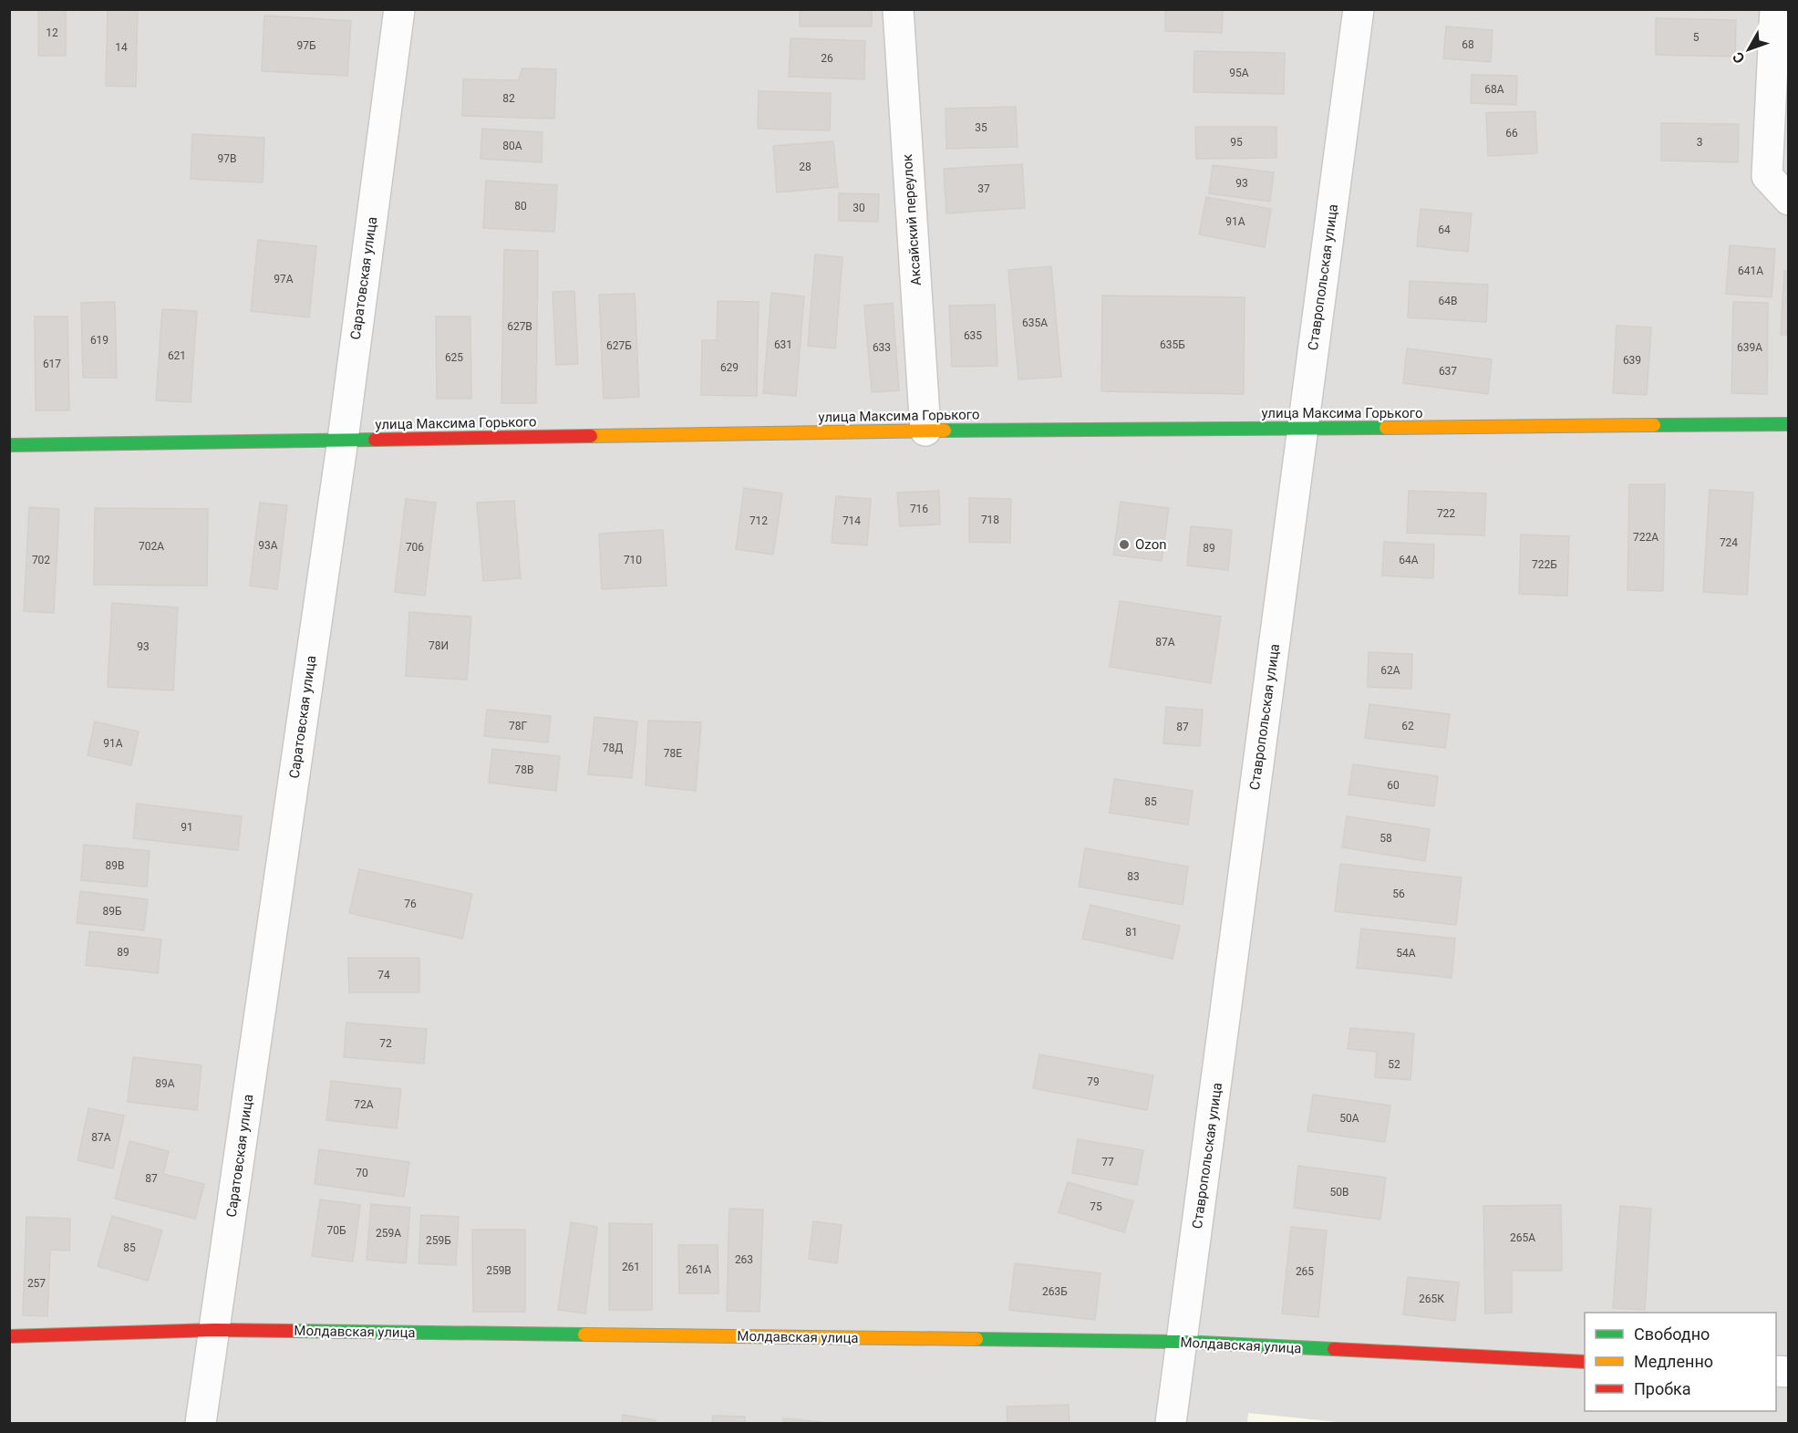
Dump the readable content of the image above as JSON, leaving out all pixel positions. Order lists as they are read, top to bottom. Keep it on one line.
{"streets":{"main road":["улица Максима Горького","Молдавская улица"],"street":["Аксайский переулок","Ставропольская улица","Саратовская улица"]},"crossings":[["Аксайский переулок","улица Максима Горького"],["Ставропольская улица","улица Максима Горького"],["Ставропольская улица","Молдавская улица"],["Саратовская улица","улица Максима Горького"],["Саратовская улица","Молдавская улица"]],"places":["Ozon"],"house_numbers":["12","5","68","97Б","14","26","95А","68А","82","35","66","95","3","80А","97В","28","93","37","80","30","91А","64","641А","97А","64В","635А","627В","635","619","631","635Б","627Б","633","639А","621","625","639","617","629","637","716","722","718","712","714","722А","724","93А","702А","706","89","702","710","64А","722Б","87А","78И","93","62А","78Г","62","87","91А","78Д","78Е","78В","60","85","91","58","89В","83","56","76","89Б","81","89","54А","74","72","52","79","89А","72А","50А","87А","77","70","87","50В","75","70Б","259А","265А","259Б","85","263","261","261А","259В","265","257","263Б","265К"],"legend":["Свободно","Медленно","Пробка"],"north":"bottom left"}
